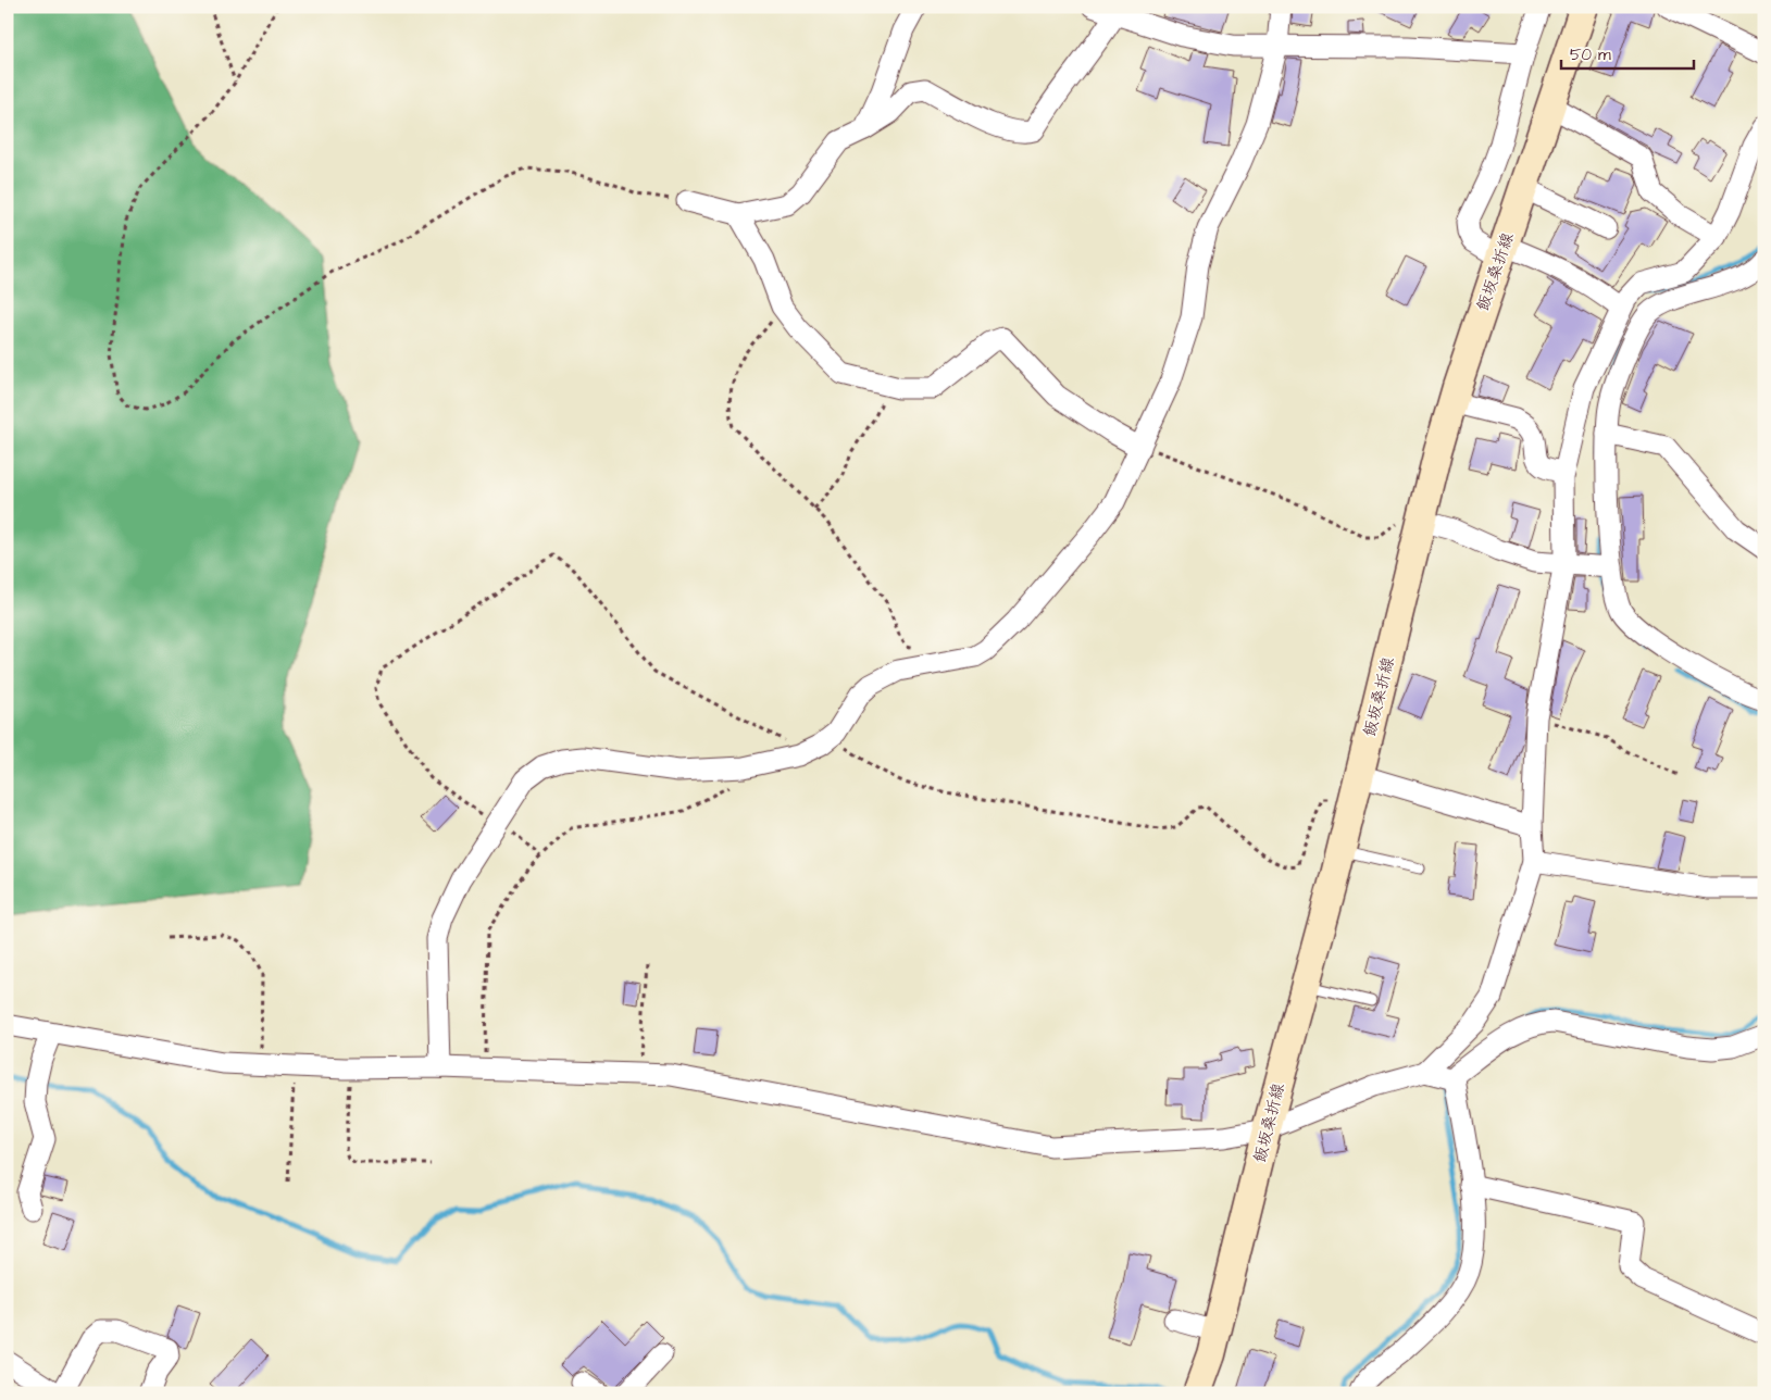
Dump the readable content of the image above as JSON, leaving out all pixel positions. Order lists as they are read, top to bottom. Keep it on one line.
{"streets":{"main road":["飯坂桑折線"]},"scale_bar":"50 m"}
